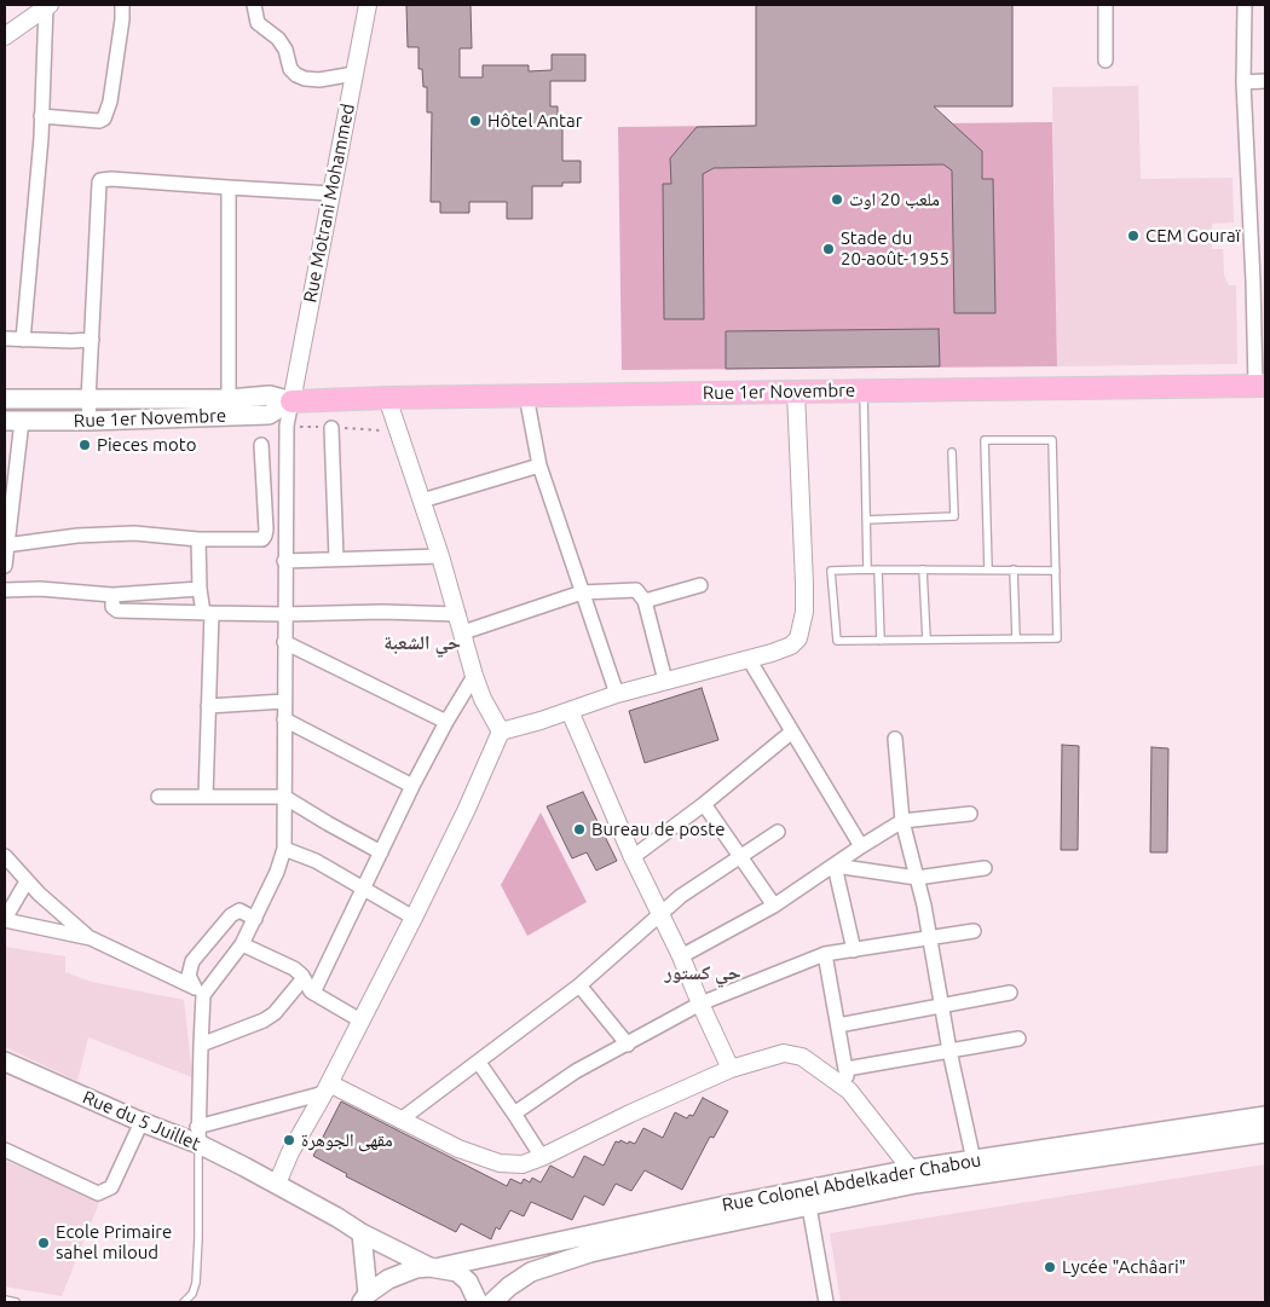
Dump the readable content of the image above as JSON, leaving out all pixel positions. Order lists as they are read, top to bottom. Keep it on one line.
{"streets":{"main road":["Rue 1er Novembre","Rue du 5 Juillet","Rue Colonel Abdelkader Chabou"],"street":["Rue Motrani Mohammed"]},"crossings":[["Rue Motrani Mohammed","Rue 1er Novembre"],["Rue du 5 Juillet","Rue Colonel Abdelkader Chabou"]],"districts":["حي الشعبة","حي كستور"],"places":["Hôtel Antar","ملعب 20 اوت","CEM Gouraï","Stade du 20-août-1955","Pieces moto","Bureau de poste","مقهى الجوهرة","Ecole Primaire sahel miloud","Lycée \"Achâari\""]}
